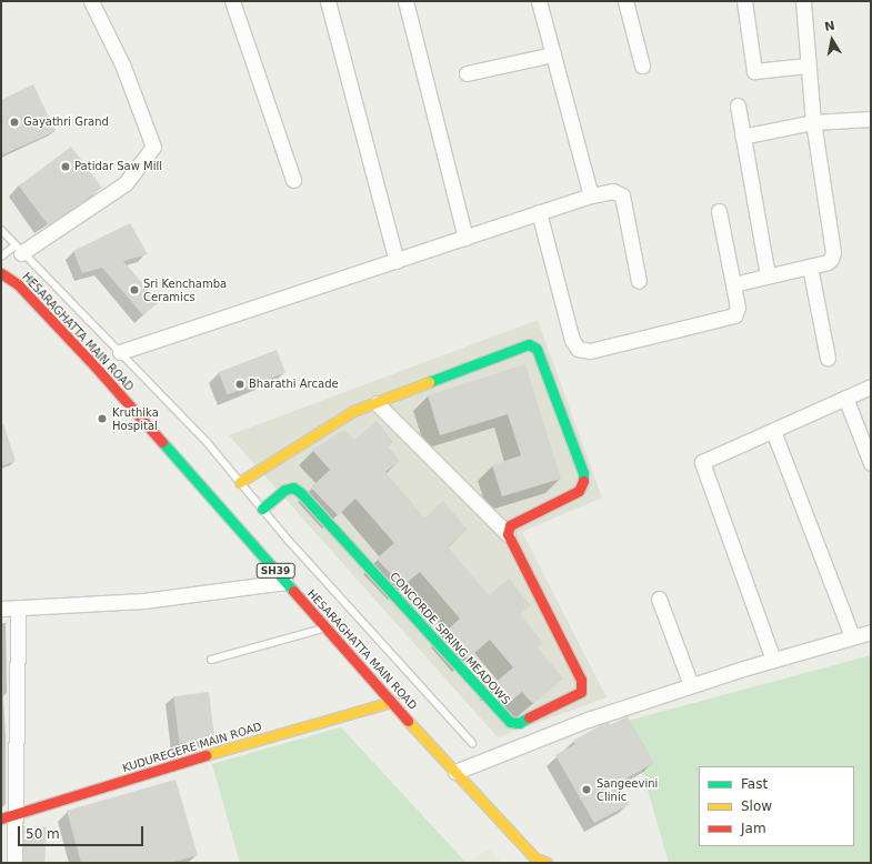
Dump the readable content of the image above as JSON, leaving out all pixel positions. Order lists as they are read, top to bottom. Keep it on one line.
{"streets":{"street":["HESARAGHATTA MAIN ROAD","SH39","CONCORDE SPRING MEADOWS","KUDUREGERE MAIN ROAD"]},"crossings":[["HESARAGHATTA MAIN ROAD","KUDUREGERE MAIN ROAD"]],"places":["Gayathri Grand","Patidar Saw Mill","Sri Kenchamba Ceramics","Bharathi Arcade","Kruthika Hospital","Sangeevini Clinic"],"legend":["Fast","Slow","Jam"],"scale_bar":"50 m","north":"top"}
